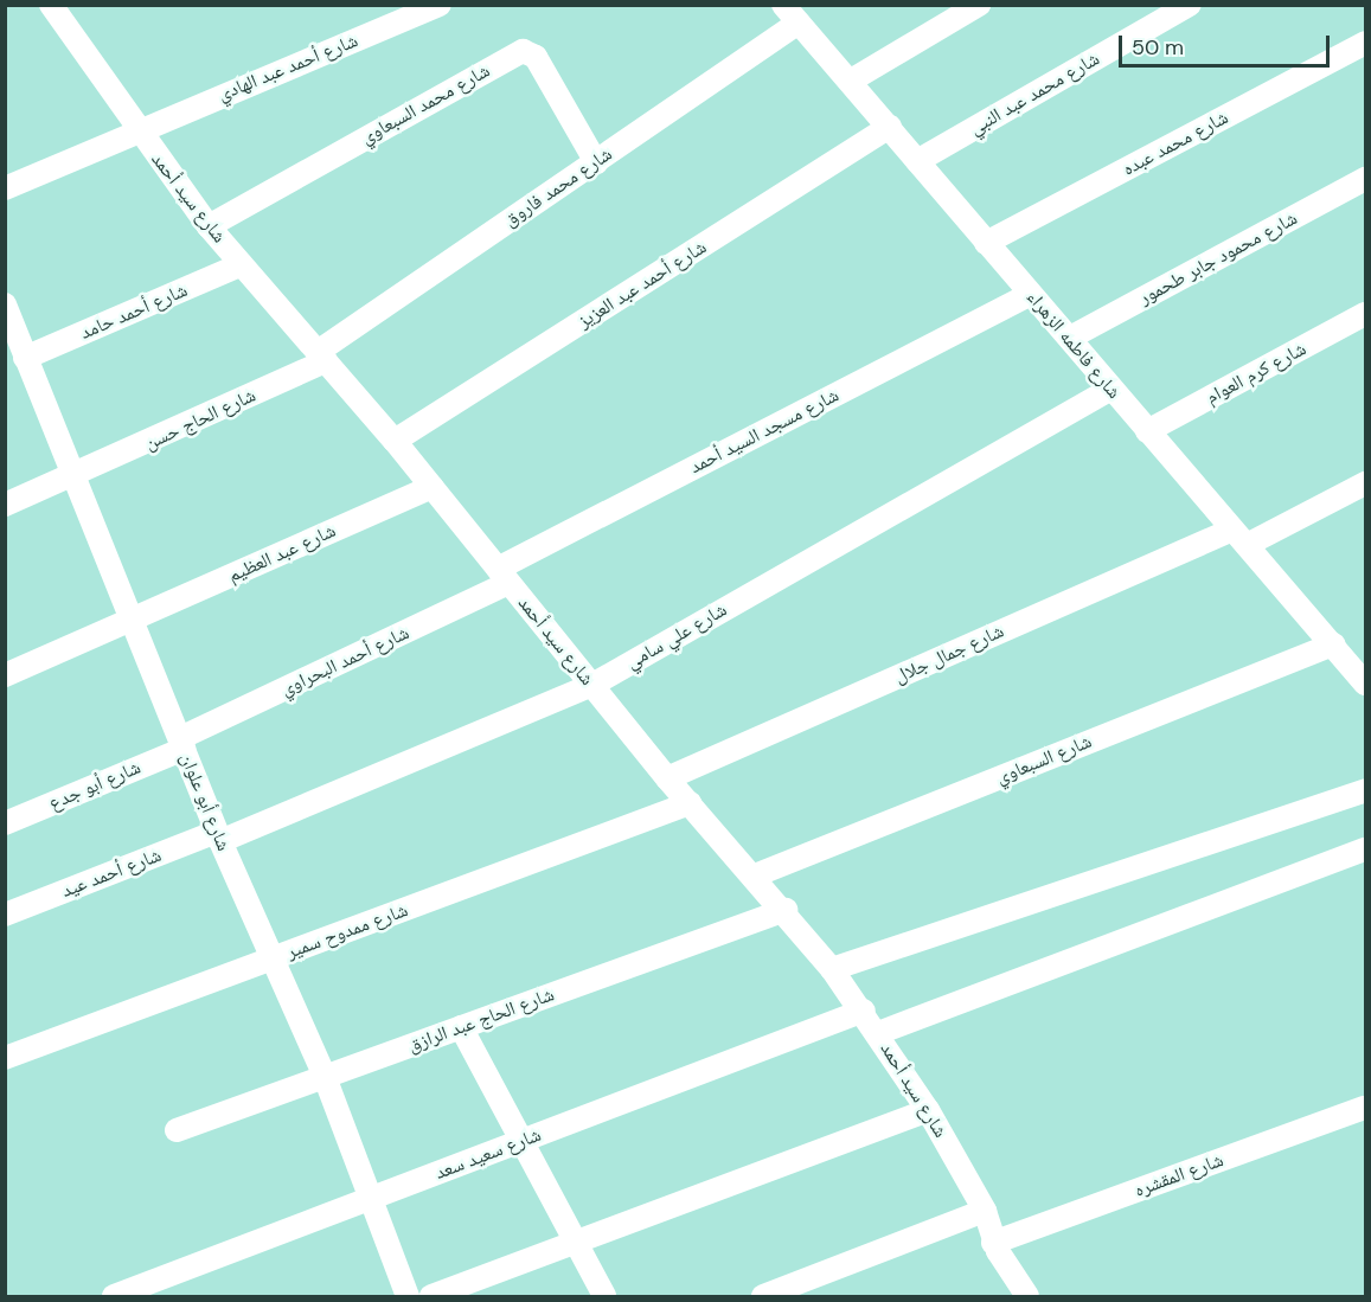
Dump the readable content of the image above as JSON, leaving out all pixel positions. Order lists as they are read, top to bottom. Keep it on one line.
{"streets":{"street":["شارع أحمد عبد الهادي","شارع محمد عبد النبي","شارع محمد السبعاوي","شارع محمد عبده","شارع محمد فاروق","شارع سيد أحمد","شارع محمود جابر طحمور","شارع أحمد عبد العزيز","شارع أحمد حامد","شارع فاطمه الزهراء","شارع كرم العوام","شارع الحاج حسن","شارع مسجد السيد أحمد","شارع عبد العظيم","شارع علي سامي","شارع جمال جلال","شارع أحمد البحراوي","شارع السبعاوي","شارع أبو جدع","شارع أبو علوان","شارع أحمد عيد","شارع ممدوح سمير","شارع الحاج عبد الرازق","شارع سعيد سعد","شارع المقشره"]},"crossings":[["شارع أحمد عبد الهادي","شارع سيد أحمد"],["شارع محمد عبد النبي","شارع فاطمه الزهراء"],["شارع محمد السبعاوي","شارع محمد فاروق"],["شارع محمد السبعاوي","شارع سيد أحمد"],["شارع محمد عبده","شارع فاطمه الزهراء"],["شارع محمد فاروق","شارع سيد أحمد"],["شارع محمد فاروق","شارع فاطمه الزهراء"],["شارع محمد فاروق","شارع الحاج حسن"],["شارع سيد أحمد","شارع أحمد عبد العزيز"],["شارع سيد أحمد","شارع أحمد حامد"],["شارع سيد أحمد","شارع الحاج حسن"],["شارع سيد أحمد","شارع مسجد السيد أحمد"],["شارع سيد أحمد","شارع عبد العظيم"],["شارع سيد أحمد","شارع علي سامي"],["شارع سيد أحمد","شارع جمال جلال"],["شارع سيد أحمد","شارع أحمد البحراوي"],["شارع سيد أحمد","شارع السبعاوي"],["شارع سيد أحمد","شارع ممدوح سمير"],["شارع سيد أحمد","شارع الحاج عبد الرازق"],["شارع سيد أحمد","شارع سعيد سعد"],["شارع سيد أحمد","شارع المقشره"],["شارع محمود جابر طحمور","شارع فاطمه الزهراء"],["شارع أحمد عبد العزيز","شارع فاطمه الزهراء"],["شارع أحمد حامد","شارع أبو علوان"],["شارع فاطمه الزهراء","شارع كرم العوام"],["شارع فاطمه الزهراء","شارع مسجد السيد أحمد"],["شارع فاطمه الزهراء","شارع علي سامي"],["شارع فاطمه الزهراء","شارع جمال جلال"],["شارع فاطمه الزهراء","شارع السبعاوي"],["شارع الحاج حسن","شارع أبو علوان"],["شارع مسجد السيد أحمد","شارع أحمد البحراوي"],["شارع عبد العظيم","شارع أبو علوان"],["شارع علي سامي","شارع أبو علوان"],["شارع علي سامي","شارع أحمد عيد"],["شارع أحمد البحراوي","شارع أبو جدع"],["شارع أحمد البحراوي","شارع أبو علوان"],["شارع أبو جدع","شارع أبو علوان"],["شارع أبو علوان","شارع أحمد عيد"],["شارع أبو علوان","شارع ممدوح سمير"],["شارع أبو علوان","شارع الحاج عبد الرازق"],["شارع أبو علوان","شارع سعيد سعد"]],"scale_bar":"50 m"}
